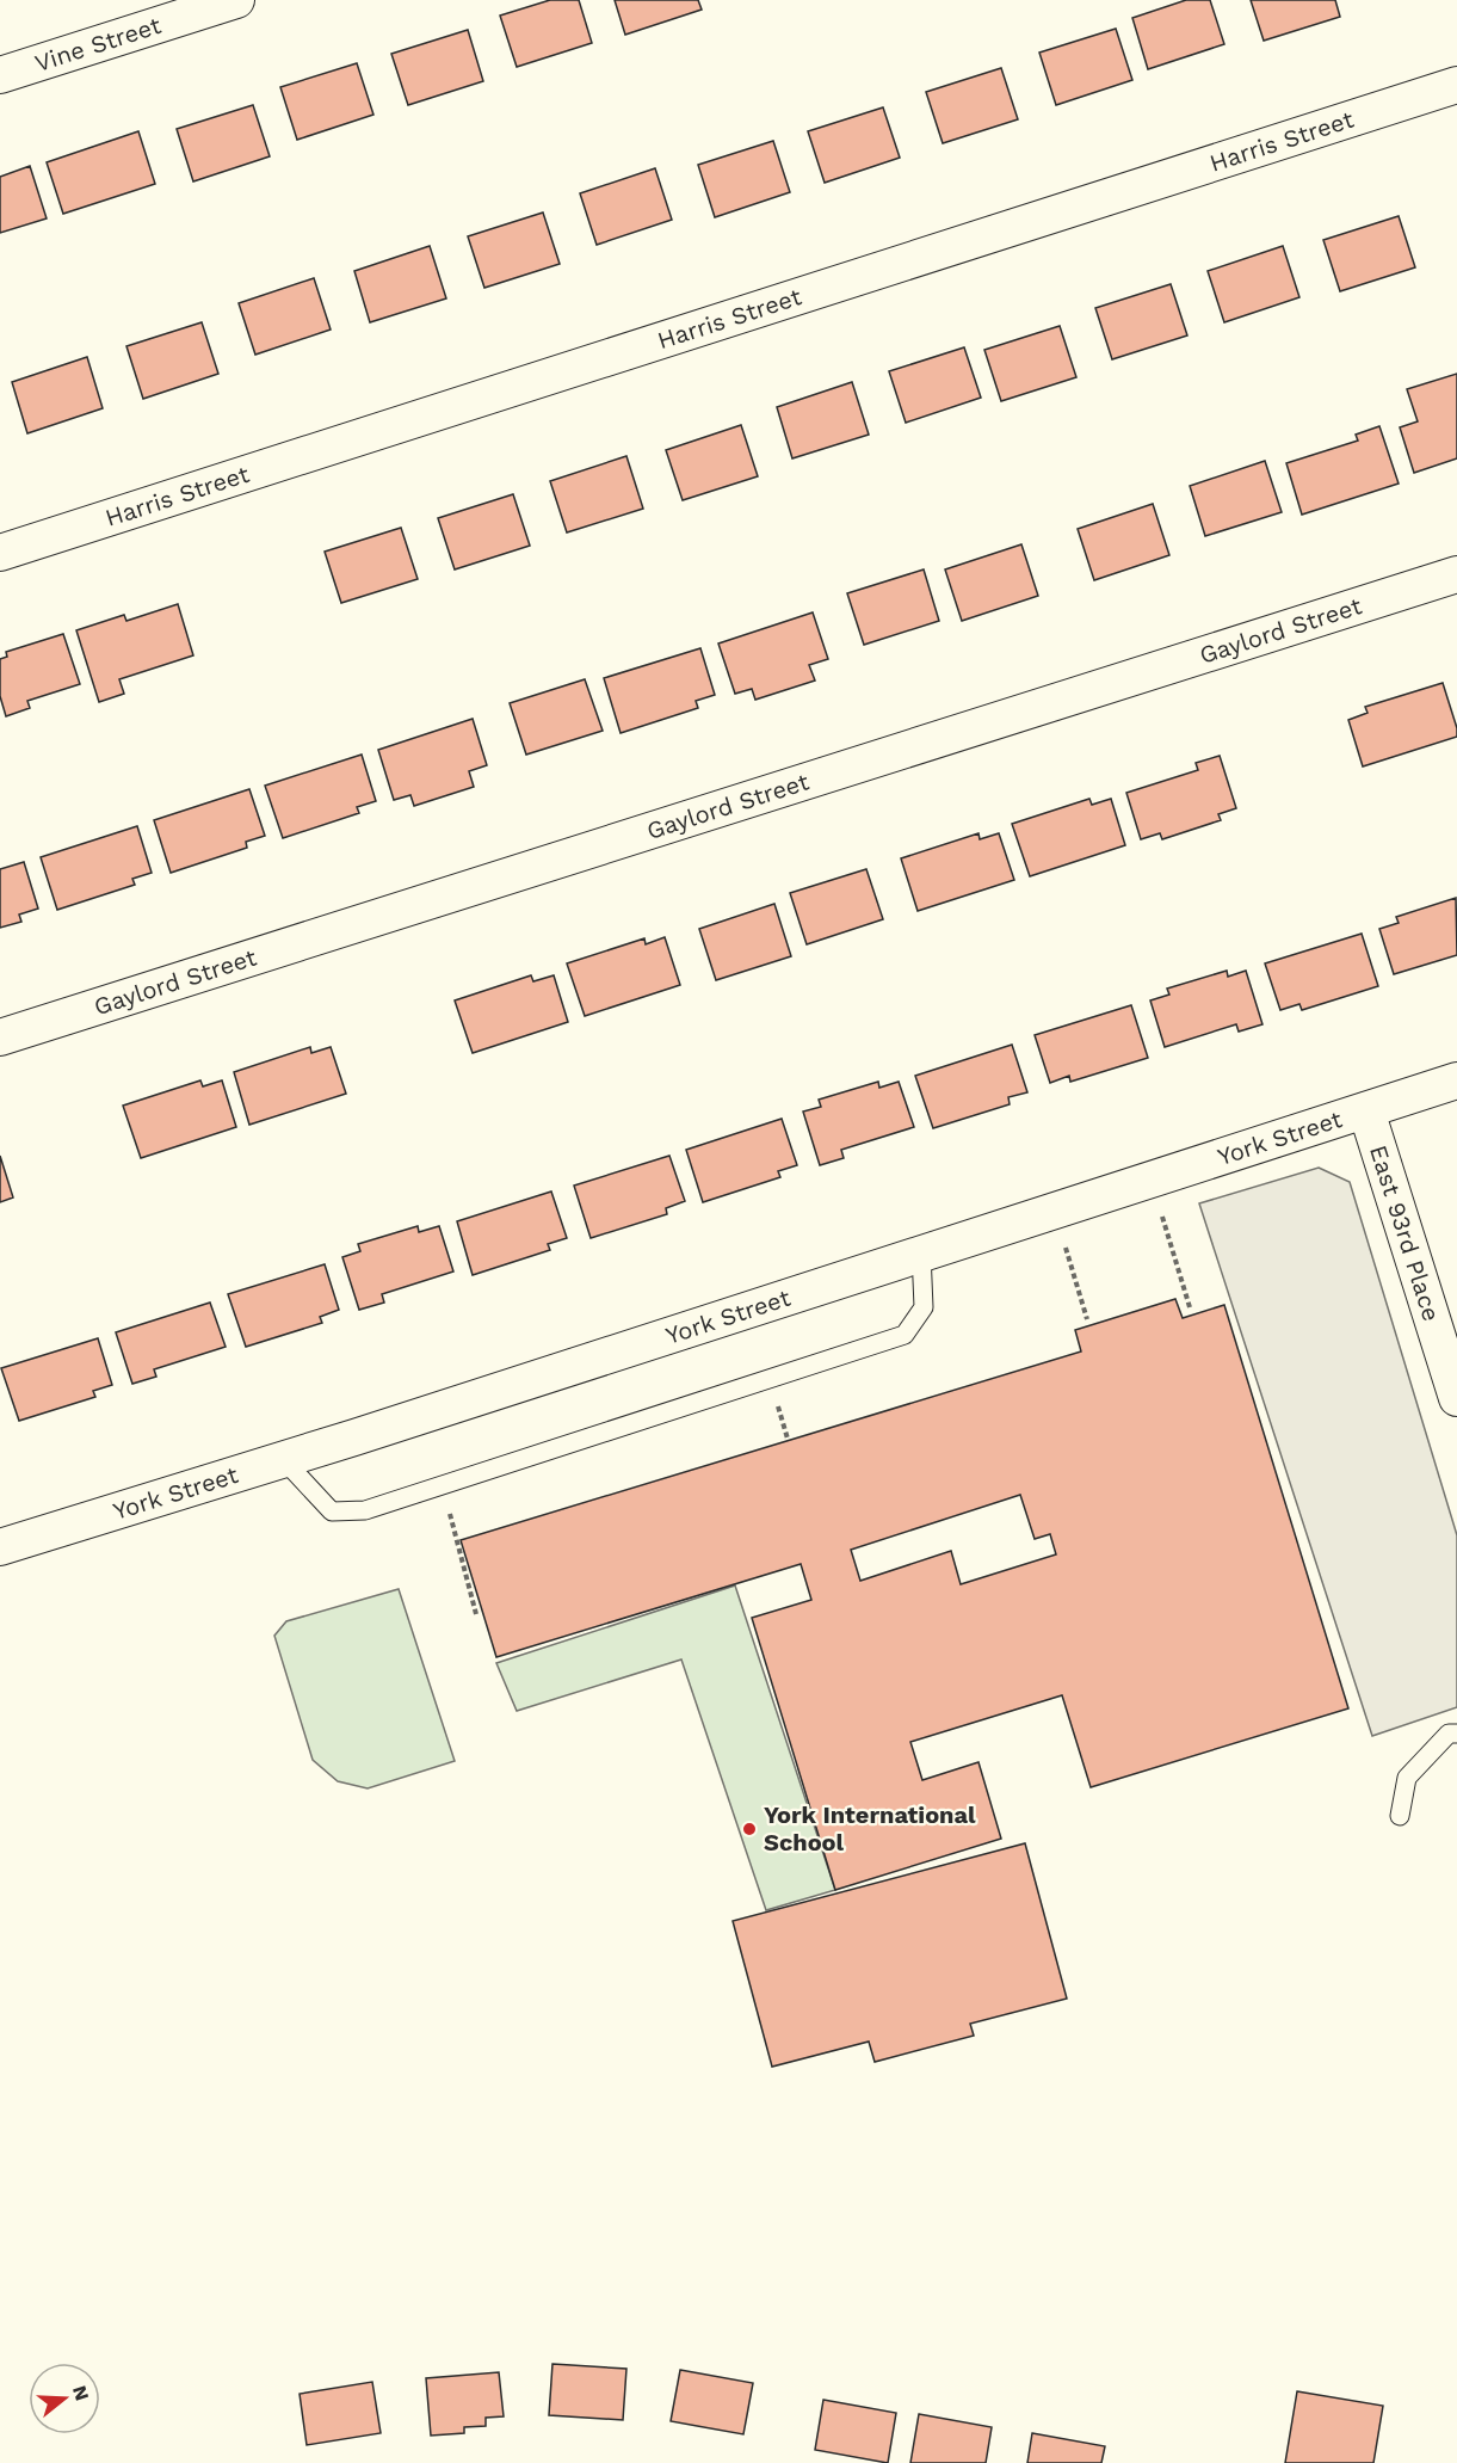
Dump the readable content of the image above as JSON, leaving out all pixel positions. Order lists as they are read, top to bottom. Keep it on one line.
{"streets":{"street":["Vine Street","Harris Street","Gaylord Street","York Street","East 93rd Place"]},"crossings":[["York Street","East 93rd Place"]],"places":["York International School"],"north":"right"}
